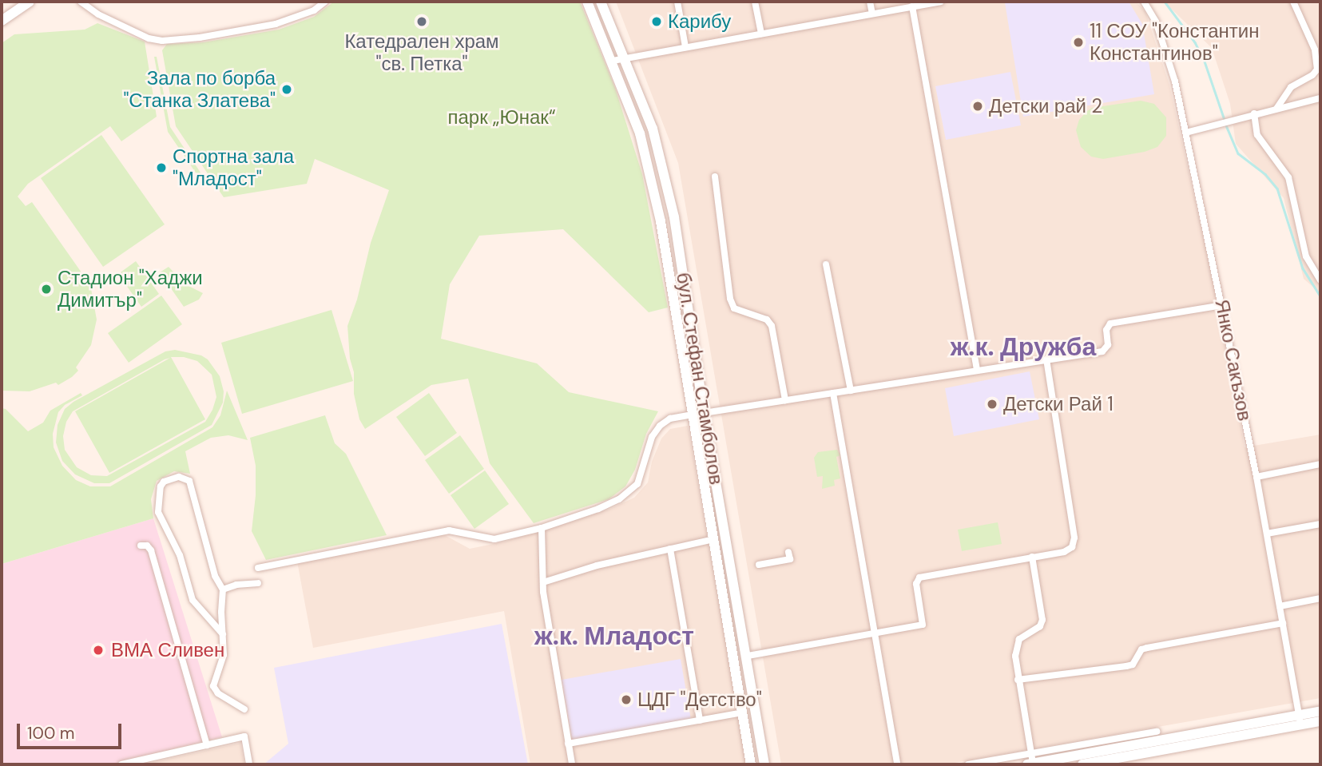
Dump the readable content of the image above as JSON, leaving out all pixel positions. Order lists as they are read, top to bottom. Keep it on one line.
{"streets":{"main road":["бул. Стефан Стамболов"],"street":["Янко Сакъзов"]},"districts":["ж.к. Дружба","ж.к. Младост"],"parks":["парк „Юнак“"],"places":["Катедрален храм \"св. Петка\"","Карибу","11 СОУ \"Константин Константинов\"","Зала по борба \"Станка Златева\"","Детски рай 2","Спортна зала \"Младост\"","Стадион \"Хаджи Димитър\"","Детски Рай 1","ВМА Сливен","ЦДГ \"Детство\""],"scale_bar":"100 m"}
